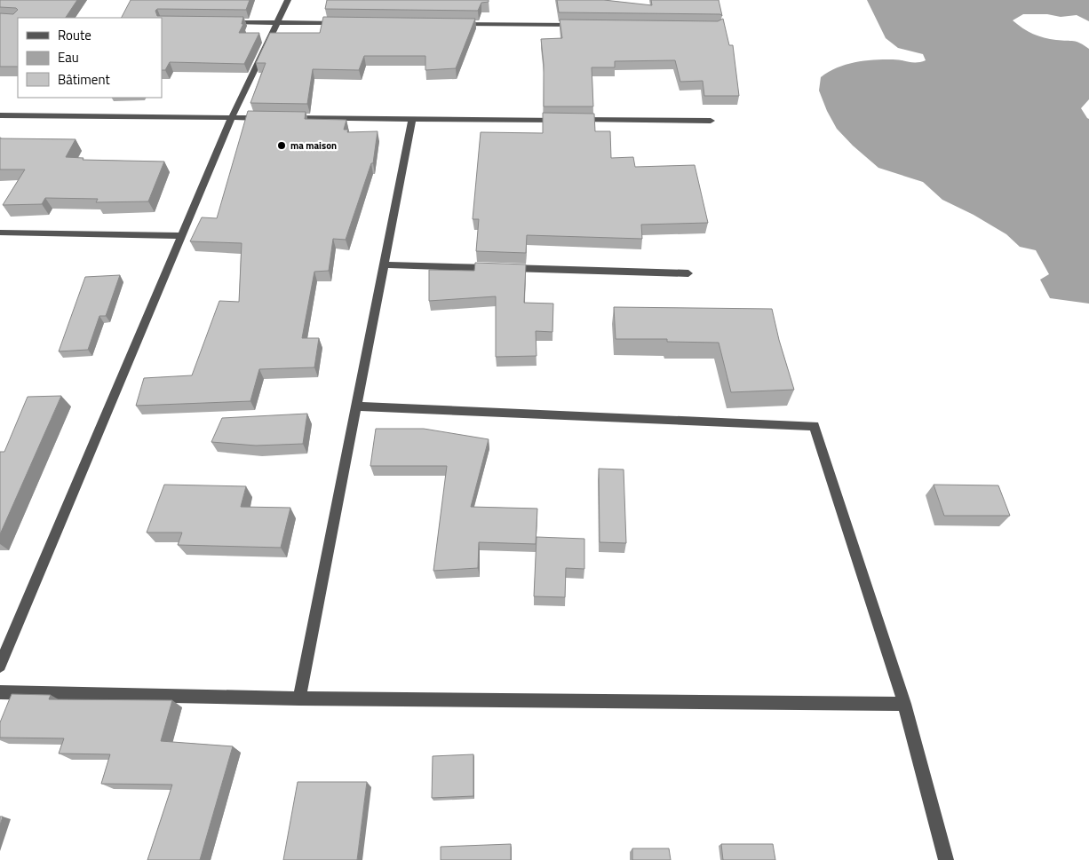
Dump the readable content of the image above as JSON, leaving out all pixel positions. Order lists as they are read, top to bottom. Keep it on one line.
{"places":["ma maison"],"legend":["Route","Eau","Bâtiment"]}
